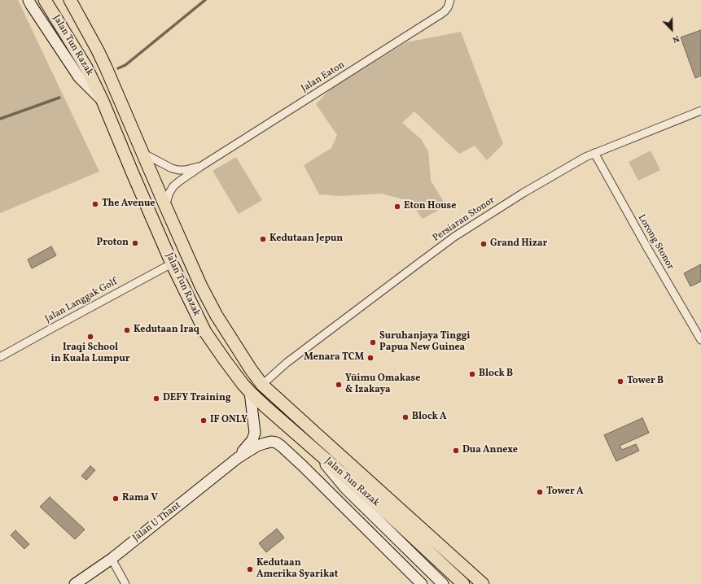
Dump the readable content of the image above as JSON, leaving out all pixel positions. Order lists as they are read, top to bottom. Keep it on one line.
{"streets":{"main road":["Jalan Tun Razak"],"street":["Jalan Eaton","Persiaran Stonor","Lorong Stonor","Jalan Langgak Golf","Jalan U Thant"]},"crossings":[["Jalan Tun Razak","Jalan Eaton"],["Jalan Tun Razak","Persiaran Stonor"],["Jalan Tun Razak","Jalan Langgak Golf"],["Jalan Tun Razak","Jalan U Thant"],["Persiaran Stonor","Lorong Stonor"]],"places":["The Avenue","Eton House","Kedutaan Jepun","Proton","Grand Hizar","Kedutaan Iraq","Iraqi School in Kuala Lumpur","Suruhanjaya Tinggi Papua New Guinea","Menara TCM","Block B","Tower B","Yūimu Omakase & Izakaya","DEFY Training","Block A","IF ONLY","Dua Annexe","Tower A","Rama V","Kedutaan Amerika Syarikat"],"north":"bottom right"}
